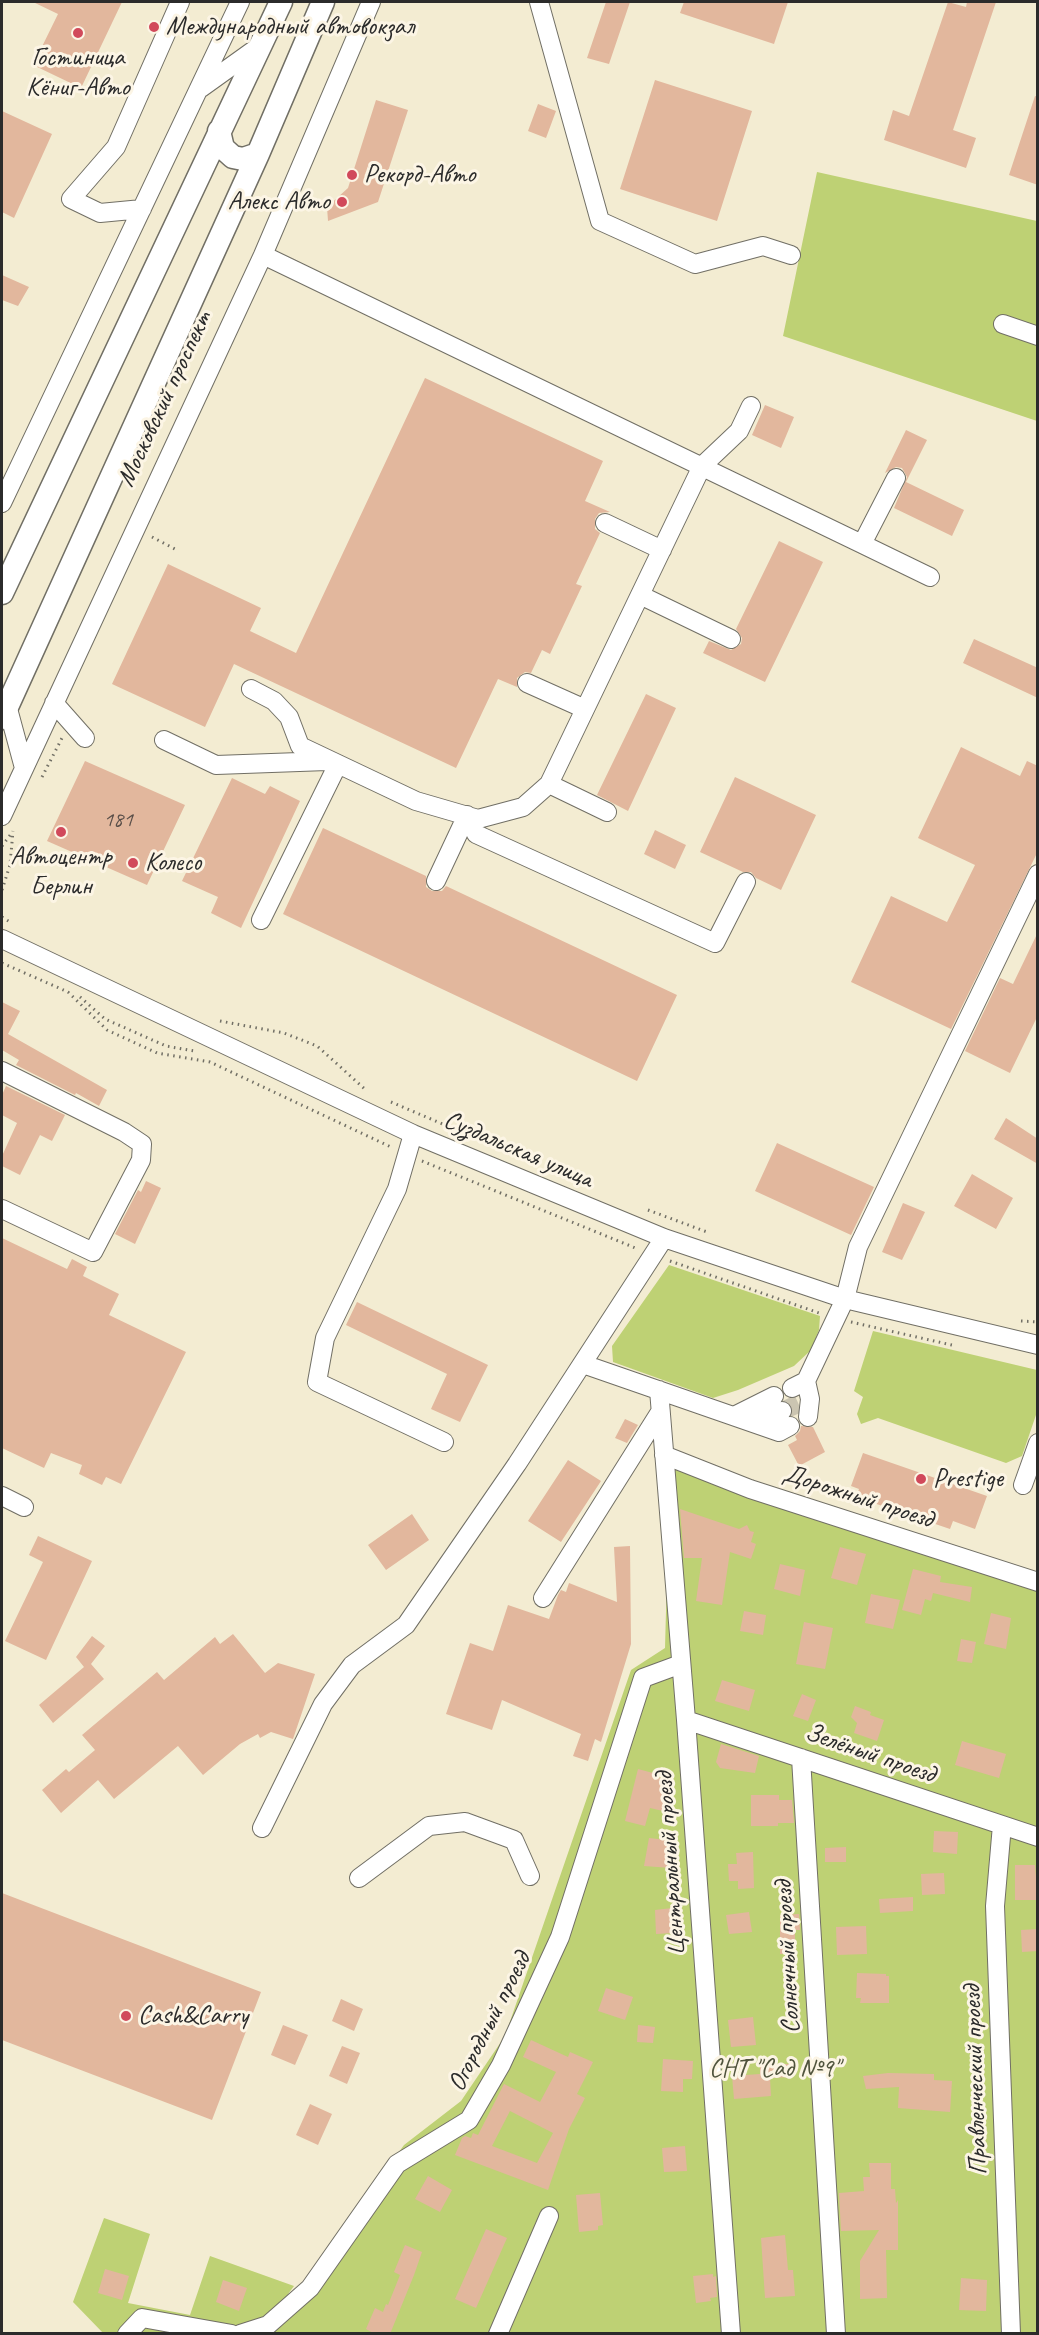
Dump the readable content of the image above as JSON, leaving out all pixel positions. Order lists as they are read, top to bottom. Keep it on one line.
{"streets":{"main road":["Московский проспект"],"street":["Суздальская улица","Дорожный проезд","Зелёный проезд","Центральный проезд","Солнечный проезд","Огородный проезд","Правленческий проезд"]},"crossings":[["Дорожный проезд","Центральный проезд"],["Зелёный проезд","Центральный проезд"],["Зелёный проезд","Солнечный проезд"],["Зелёный проезд","Правленческий проезд"],["Центральный проезд","Огородный проезд"]],"parks":["СНТ \"Сад №9\""],"places":["Международный автовокзал","Гостиница Кёниг-Авто","Рекорд-Авто","Алекс Авто","Автоцентр Берлин","Колесо","Prestige","Cash&Carry"],"house_numbers":["181"]}
